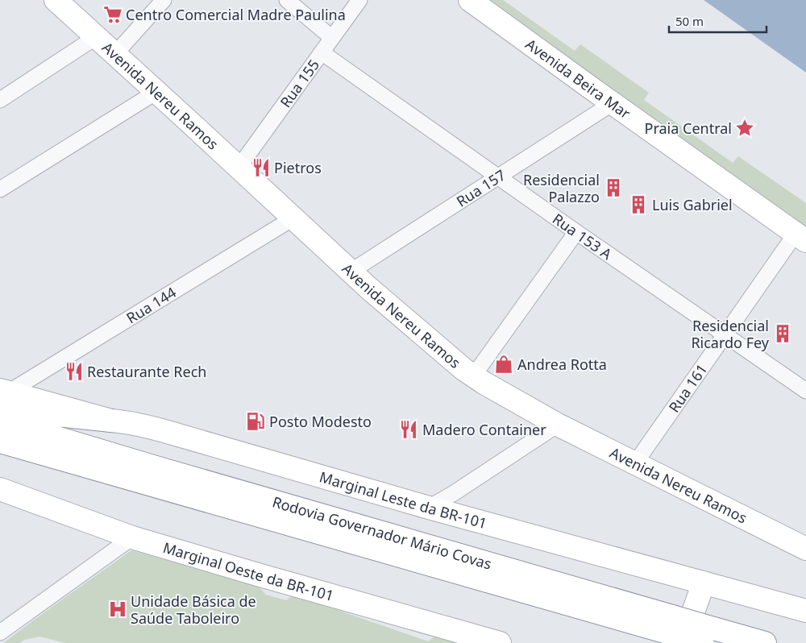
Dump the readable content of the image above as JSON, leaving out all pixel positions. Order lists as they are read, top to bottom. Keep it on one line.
{"streets":{"main road":["Avenida Beira Mar","Avenida Nereu Ramos","Marginal Leste da BR-101","Rodovia Governador Mário Covas","Marginal Oeste da BR-101"],"street":["Rua 155","Rua 157","Rua 153 A","Rua 144","Rua 161"]},"crossings":[["Avenida Beira Mar","Rua 157"],["Avenida Beira Mar","Rua 161"],["Rua 155","Avenida Nereu Ramos"],["Rua 155","Rua 153 A"],["Avenida Nereu Ramos","Rua 157"],["Avenida Nereu Ramos","Rua 144"],["Avenida Nereu Ramos","Rua 161"],["Rua 157","Rua 153 A"],["Rua 153 A","Rua 161"],["Rua 144","Marginal Leste da BR-101"]],"places":{"supermarket":["Centro Comercial Madre Paulina"],"place":["Praia Central"],"restaurant":["Pietros","Restaurante Rech","Madero Container"],"building":["Residencial Palazzo","Luis Gabriel","Residencial Ricardo Fey"],"shop":["Andrea Rotta"],"fuel station":["Posto Modesto"],"hospital":["Unidade Básica de Saúde Taboleiro"]},"scale_bar":"50 m"}
